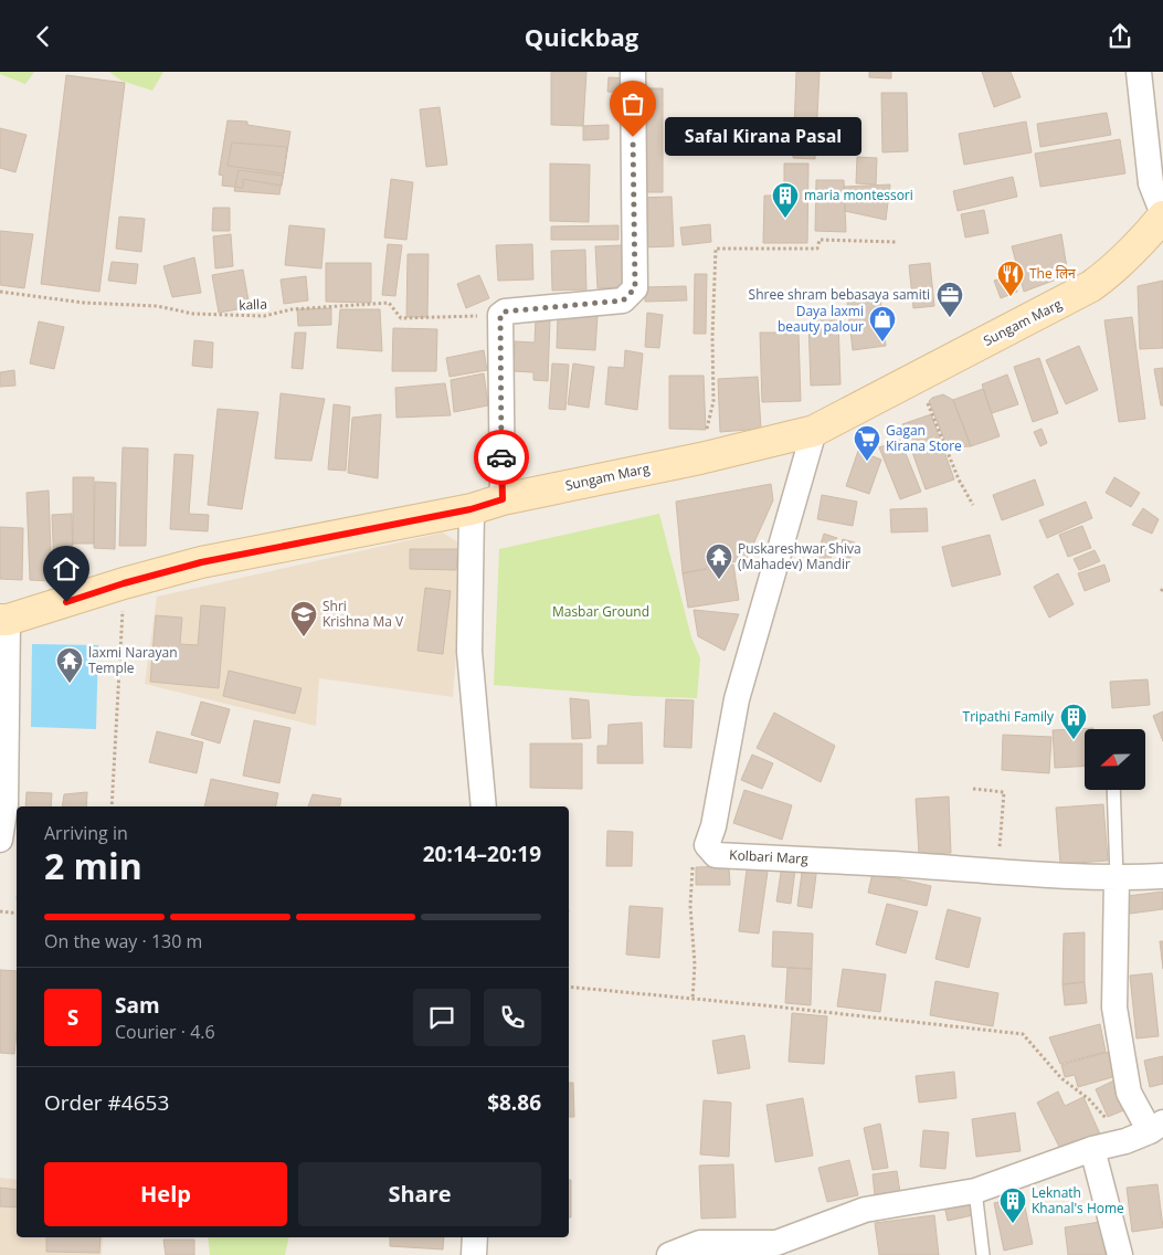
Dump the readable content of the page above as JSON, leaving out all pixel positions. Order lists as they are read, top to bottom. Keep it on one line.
{"streets":{"main road":["Sungam Marg"],"street":["Kolbari Marg"],"path":["kalla"]},"parks":["Masbar Ground"],"places":{"other":["Safal Kirana Pasal"],"building":["maria montessori","Tripathi Family","Leknath Khanal's Home"],"restaurant":["The लिन"],"office":["Shree shram bebasaya samiti"],"shop":["Daya laxmi beauty palour"],"supermarket":["Gagan Kirana Store"],"temple":["Puskareshwar Shiva (Mahadev) Mandir","laxmi Narayan Temple"],"school or university":["Shri Krishna Ma V"]},"north":"left","page":{"header":"Quickbag","bubble":"Safal Kirana Pasal","heading":["2 min","Arriving in","20:14–20:19"],"panel":["Sam","Courier · 4.6","Order #4653","$8.86"],"bar":"On the way · 130 m","round":"S","buttons":["Help","Share"]}}
